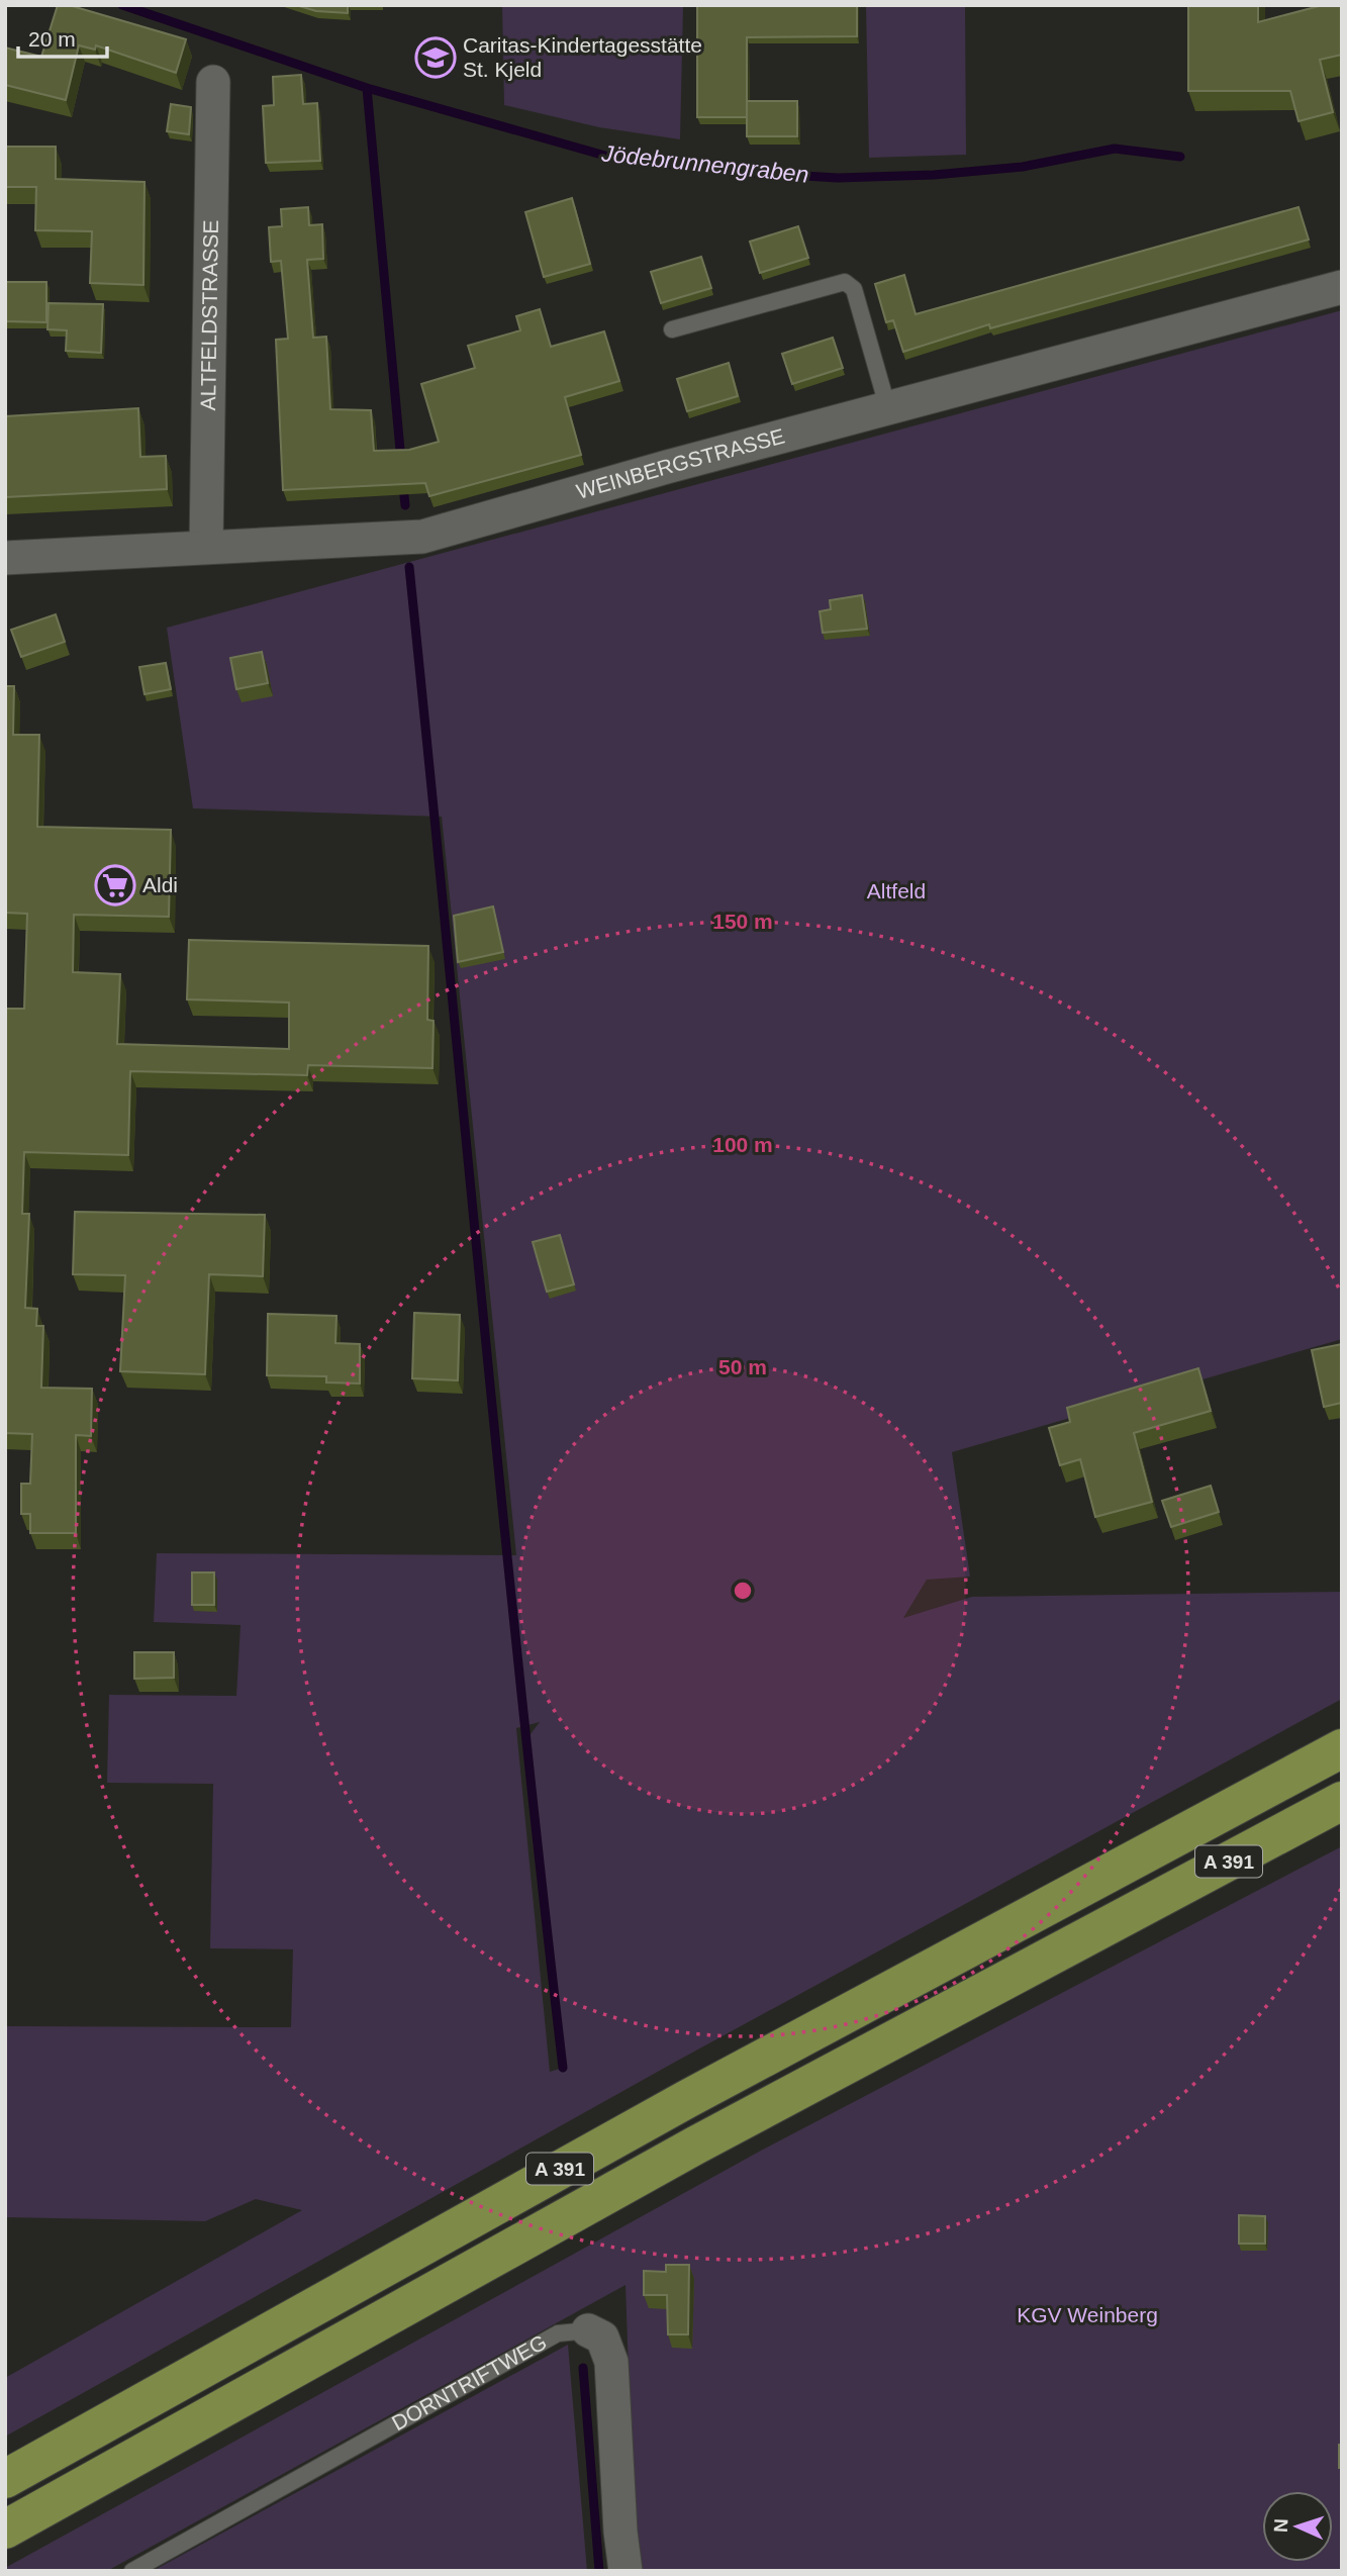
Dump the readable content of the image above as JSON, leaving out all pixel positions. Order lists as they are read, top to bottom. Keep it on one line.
{"streets":{"highway":["A 391"],"street":["ALTFELDSTRASSE","WEINBERGSTRASSE","DORNTRIFTWEG"]},"crossings":[["ALTFELDSTRASSE","WEINBERGSTRASSE"]],"water":["Jödebrunnengraben"],"parks":["Altfeld","KGV Weinberg"],"places":{"school or university":["Caritas-Kindertagesstätte St. Kjeld"],"supermarket":["Aldi"]},"scale_bar":"20 m","north":"left","rings":["150 m","100 m","50 m"]}
